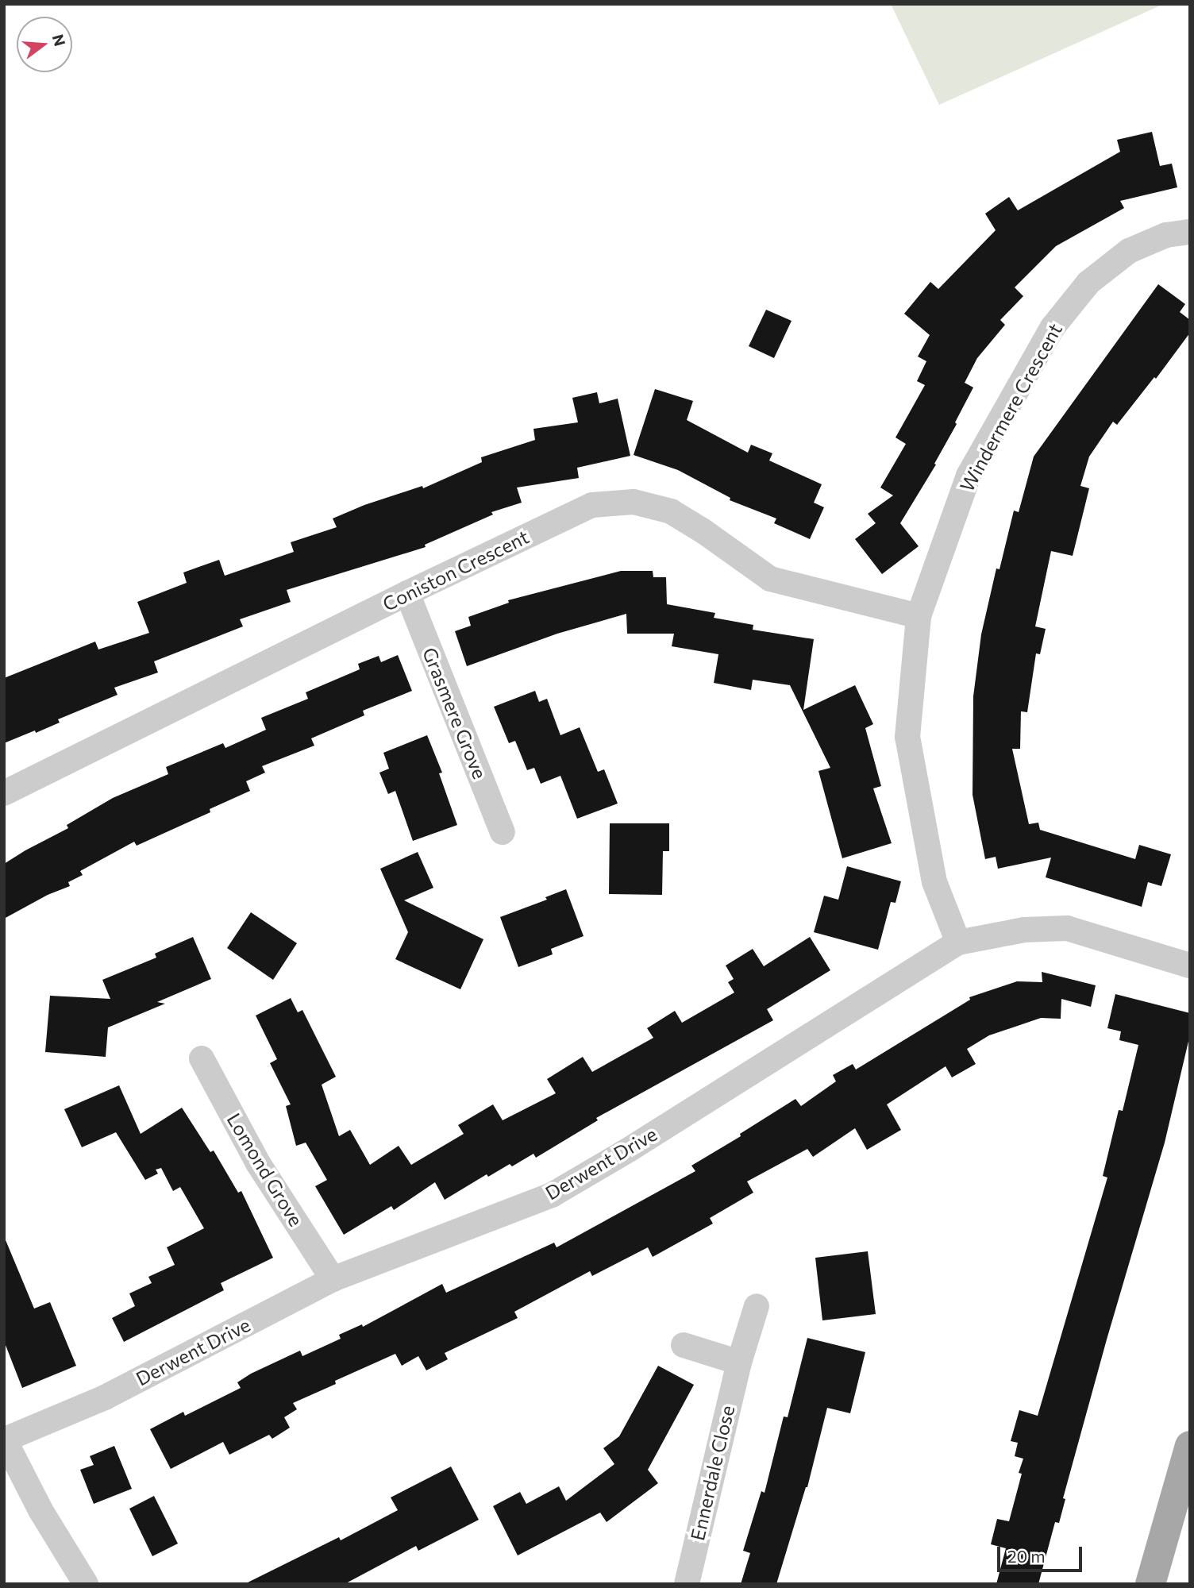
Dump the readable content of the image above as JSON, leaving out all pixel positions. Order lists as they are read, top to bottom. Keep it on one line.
{"streets":{"street":["Windermere Crescent","Coniston Crescent","Grasmere Grove","Derwent Drive","Lomond Grove","Ennerdale Close"]},"crossings":[["Windermere Crescent","Coniston Crescent"],["Windermere Crescent","Derwent Drive"],["Coniston Crescent","Grasmere Grove"],["Derwent Drive","Lomond Grove"]],"scale_bar":"20 m","north":"right"}
